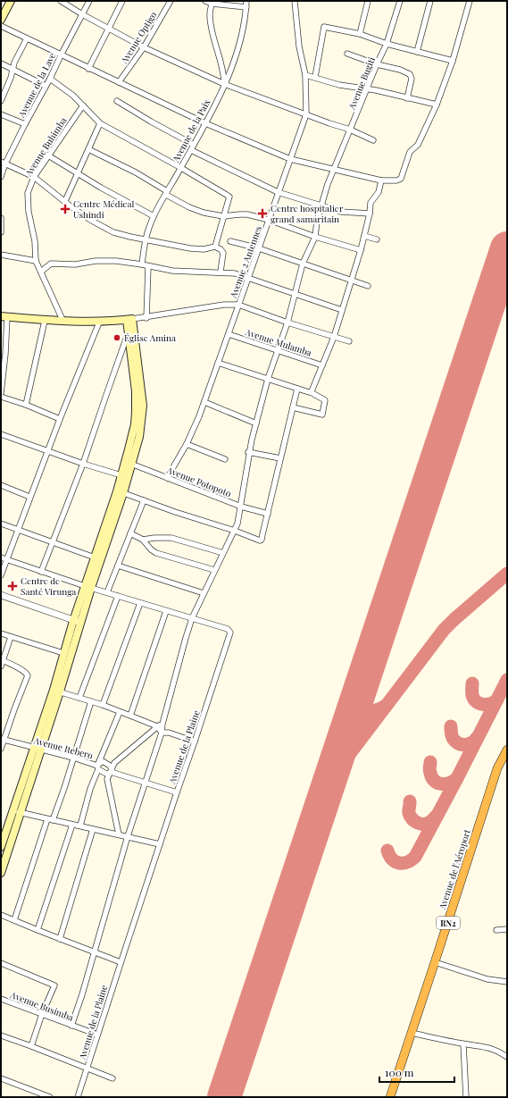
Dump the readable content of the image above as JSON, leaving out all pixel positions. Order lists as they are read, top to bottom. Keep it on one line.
{"streets":{"highway":["Avenue de l'Aéroport","RN2"],"street":["Avenue Optigo","Avenue Bugiti","Avenue de la Lave","Avenue de la Paix","Avenue Buhimba","Avenue 2 Antennes","Avenue Mulamba","Avenue Potopoto","Avenue de la Plaine","Avenue Itebero","Avenue Busimba"]},"crossings":[["Avenue Bugiti","Avenue Mulamba"],["Avenue Bugiti","Avenue Potopoto"],["Avenue Bugiti","Avenue de la Plaine"],["Avenue Bugiti","Avenue Itebero"],["Avenue Bugiti","Avenue Busimba"],["Avenue 2 Antennes","Avenue Mulamba"],["Avenue 2 Antennes","Avenue Potopoto"],["Avenue de la Plaine","Avenue Itebero"],["Avenue de la Plaine","Avenue Busimba"]],"places":{"health":["Centre Médical Ushindi","Centre hospitalier grand samaritain","Centre de Santé Virunga"],"other":["Église Amina"]},"scale_bar":"100 m"}
